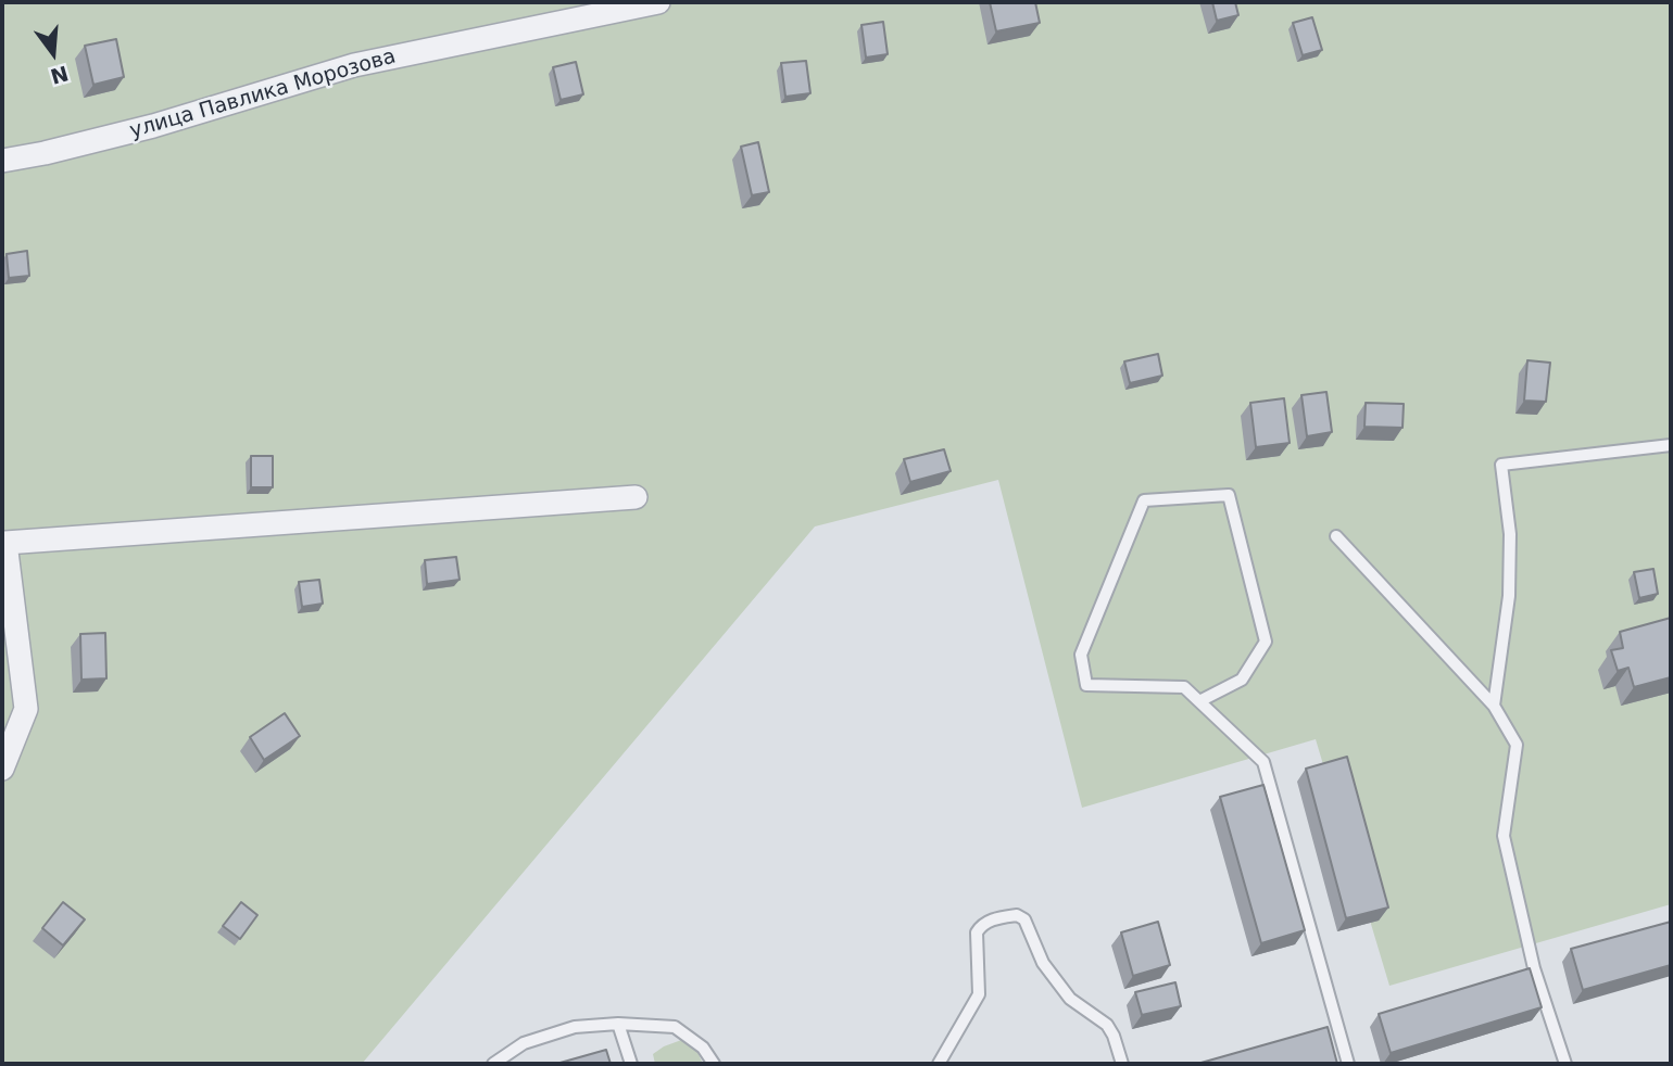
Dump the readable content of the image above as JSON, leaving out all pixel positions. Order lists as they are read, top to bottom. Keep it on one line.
{"streets":{"street":["улица Павлика Морозова"]},"north":"bottom"}
